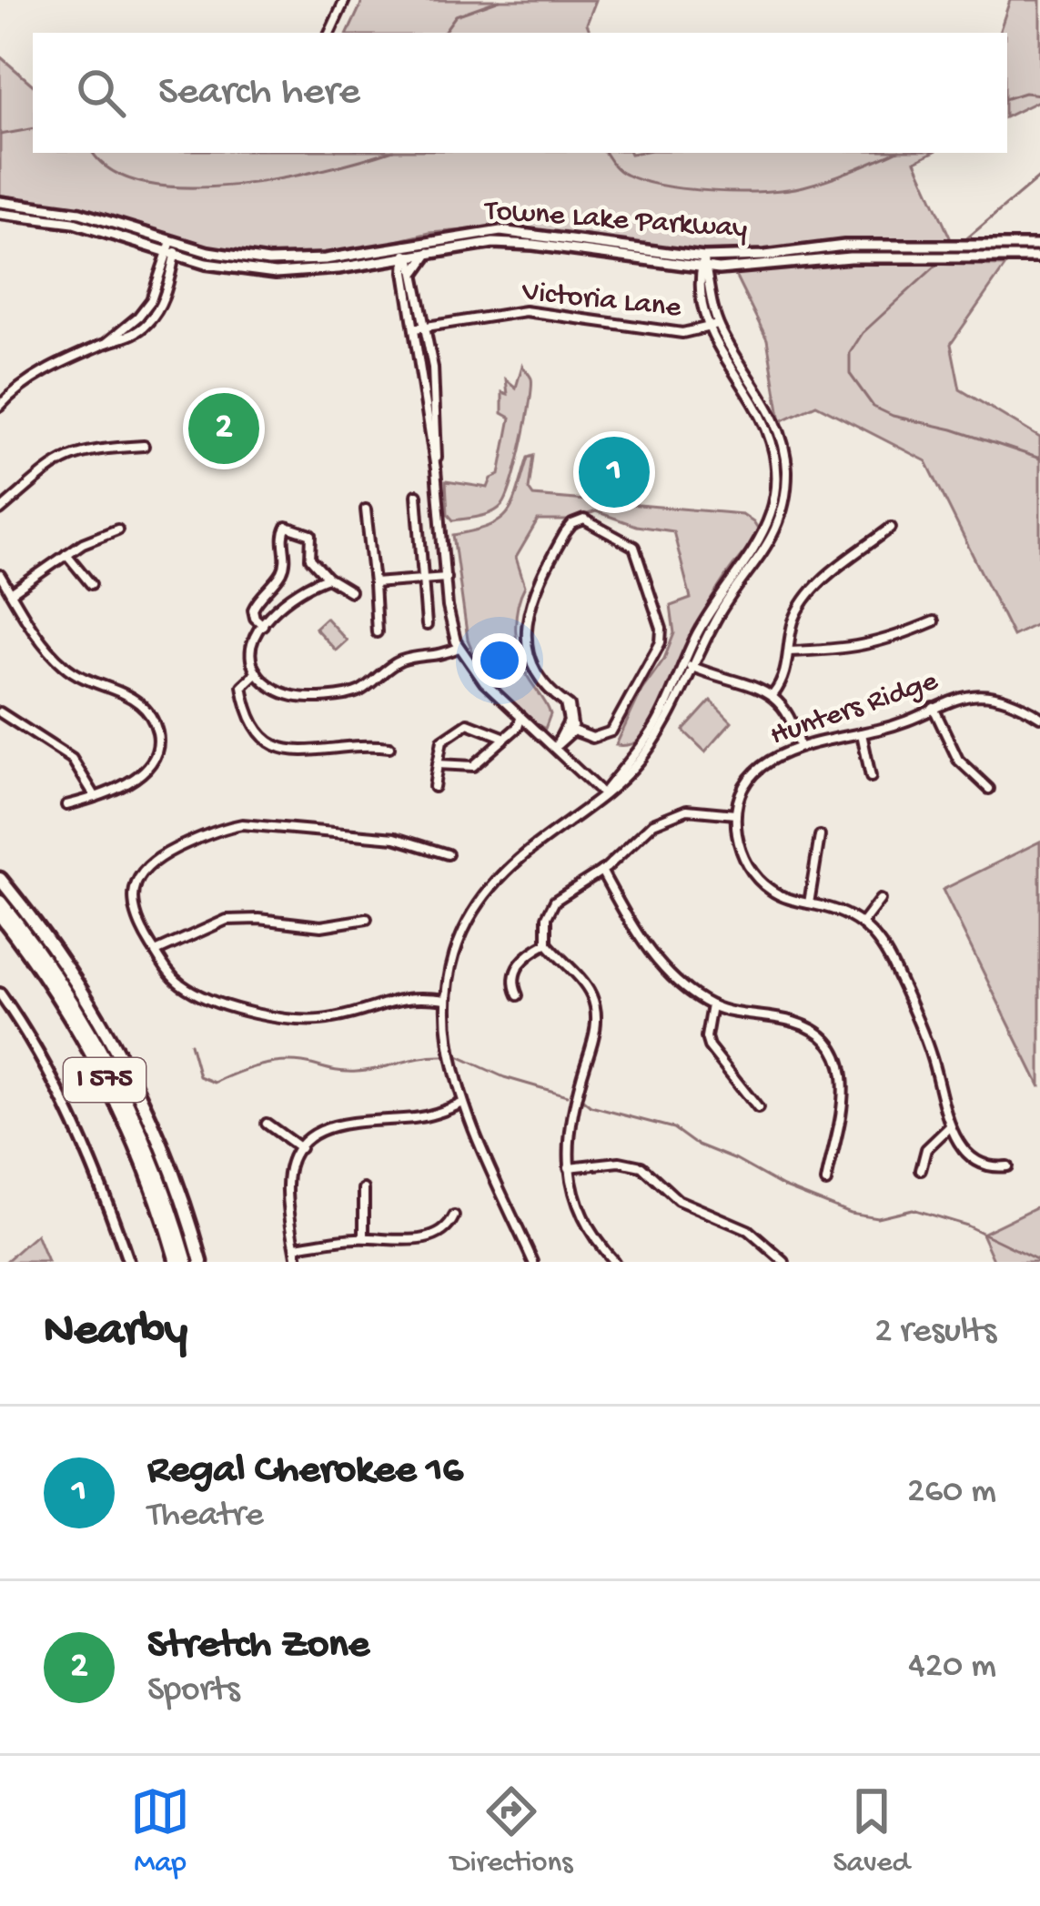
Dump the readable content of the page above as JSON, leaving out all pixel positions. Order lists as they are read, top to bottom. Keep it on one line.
{"streets":{"highway":["I 575"],"main road":["Towne Lake Parkway"],"street":["Victoria Lane","Hunters Ridge"]},"page":{"search":"Search here","pins":["2","1"],"heading":["Nearby","2 results"],"list":[{"mark":"1","name":"Regal Cherokee 16","note":"Theatre","value":"260 m"},{"mark":"2","name":"Stretch Zone","note":"Sports","value":"420 m"}],"nav":["Map","Directions","Saved"]}}
